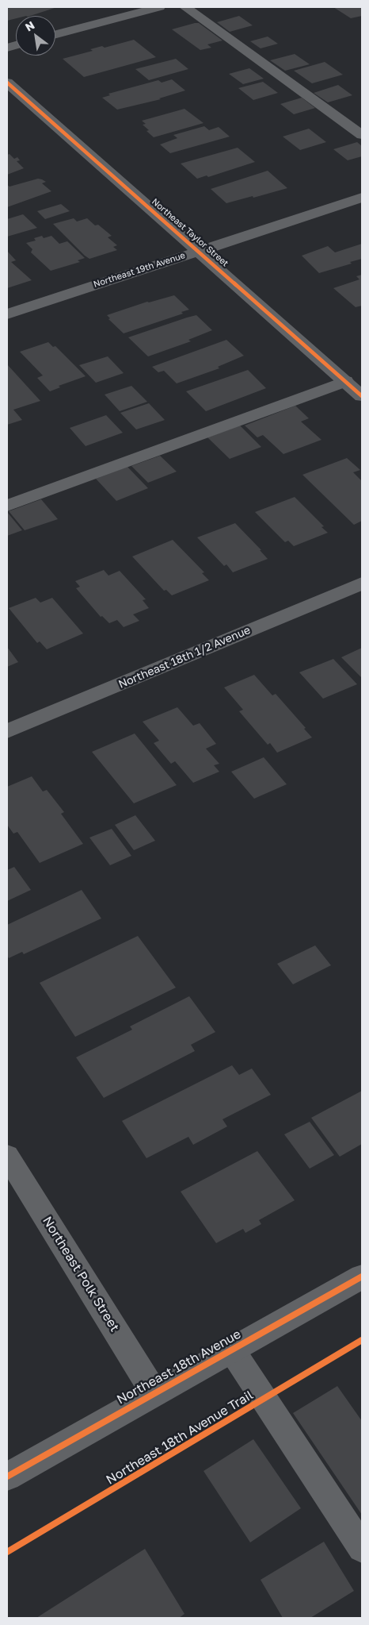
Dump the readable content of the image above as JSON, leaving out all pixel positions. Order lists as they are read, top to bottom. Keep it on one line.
{"streets":{"street":["Northeast Taylor Street","Northeast 19th Avenue","Northeast 18th 1/2 Avenue","Northeast Polk Street","Northeast 18th Avenue"],"cycle path":["Northeast 18th Avenue Trail"]},"crossings":[["Northeast Taylor Street","Northeast 19th Avenue"],["Northeast Polk Street","Northeast 18th Avenue"]],"north":"top left"}
